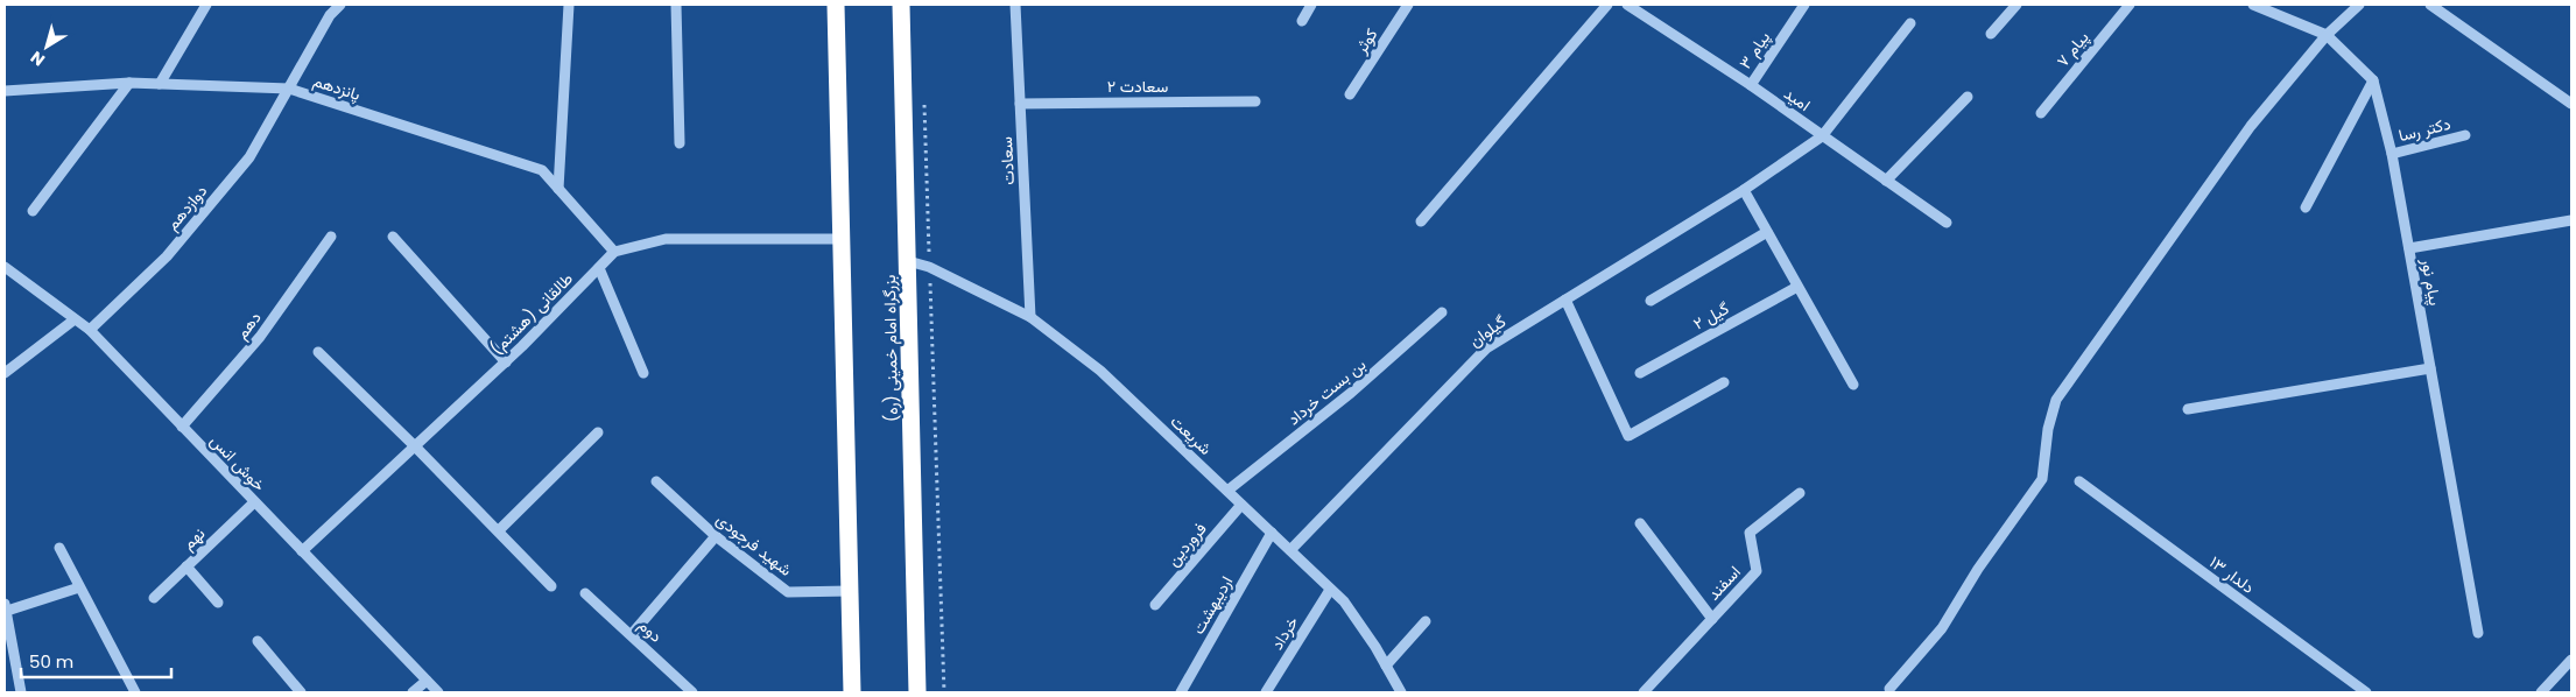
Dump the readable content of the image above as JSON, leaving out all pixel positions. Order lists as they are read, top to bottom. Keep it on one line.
{"streets":{"highway":["بزرگراه امام خمینی (ره)"],"street":["کوثر","پیام ۷","پیام ۳","سعادت ۲","پانزدهم","امید","دکتر رسا","سعادت","دوازدهم","پیام نور","طالقانی (هشتم)","گیل ۲","دهم","گیلوان","بن بست خرداد","شریعت","خوش انس","نهم","شهید فرجودی","فروردین","دلدار ۱۳","اسفند","اردیبهشت","دوم","خرداد"]},"crossings":[["پیام ۳","امید"],["سعادت ۲","سعادت"],["پانزدهم","دوازدهم"],["پانزدهم","طالقانی (هشتم)"],["امید","گیلوان"],["دکتر رسا","پیام نور"],["سعادت","شریعت"],["دوازدهم","خوش انس"],["طالقانی (هشتم)","خوش انس"],["دهم","خوش انس"],["گیلوان","شریعت"],["بزرگراه امام خمینی (ره)","شریعت"],["بن بست خرداد","شریعت"],["شریعت","فروردین"],["شریعت","اردیبهشت"],["شریعت","خرداد"],["خوش انس","نهم"]],"scale_bar":"50 m","north":"bottom left"}
